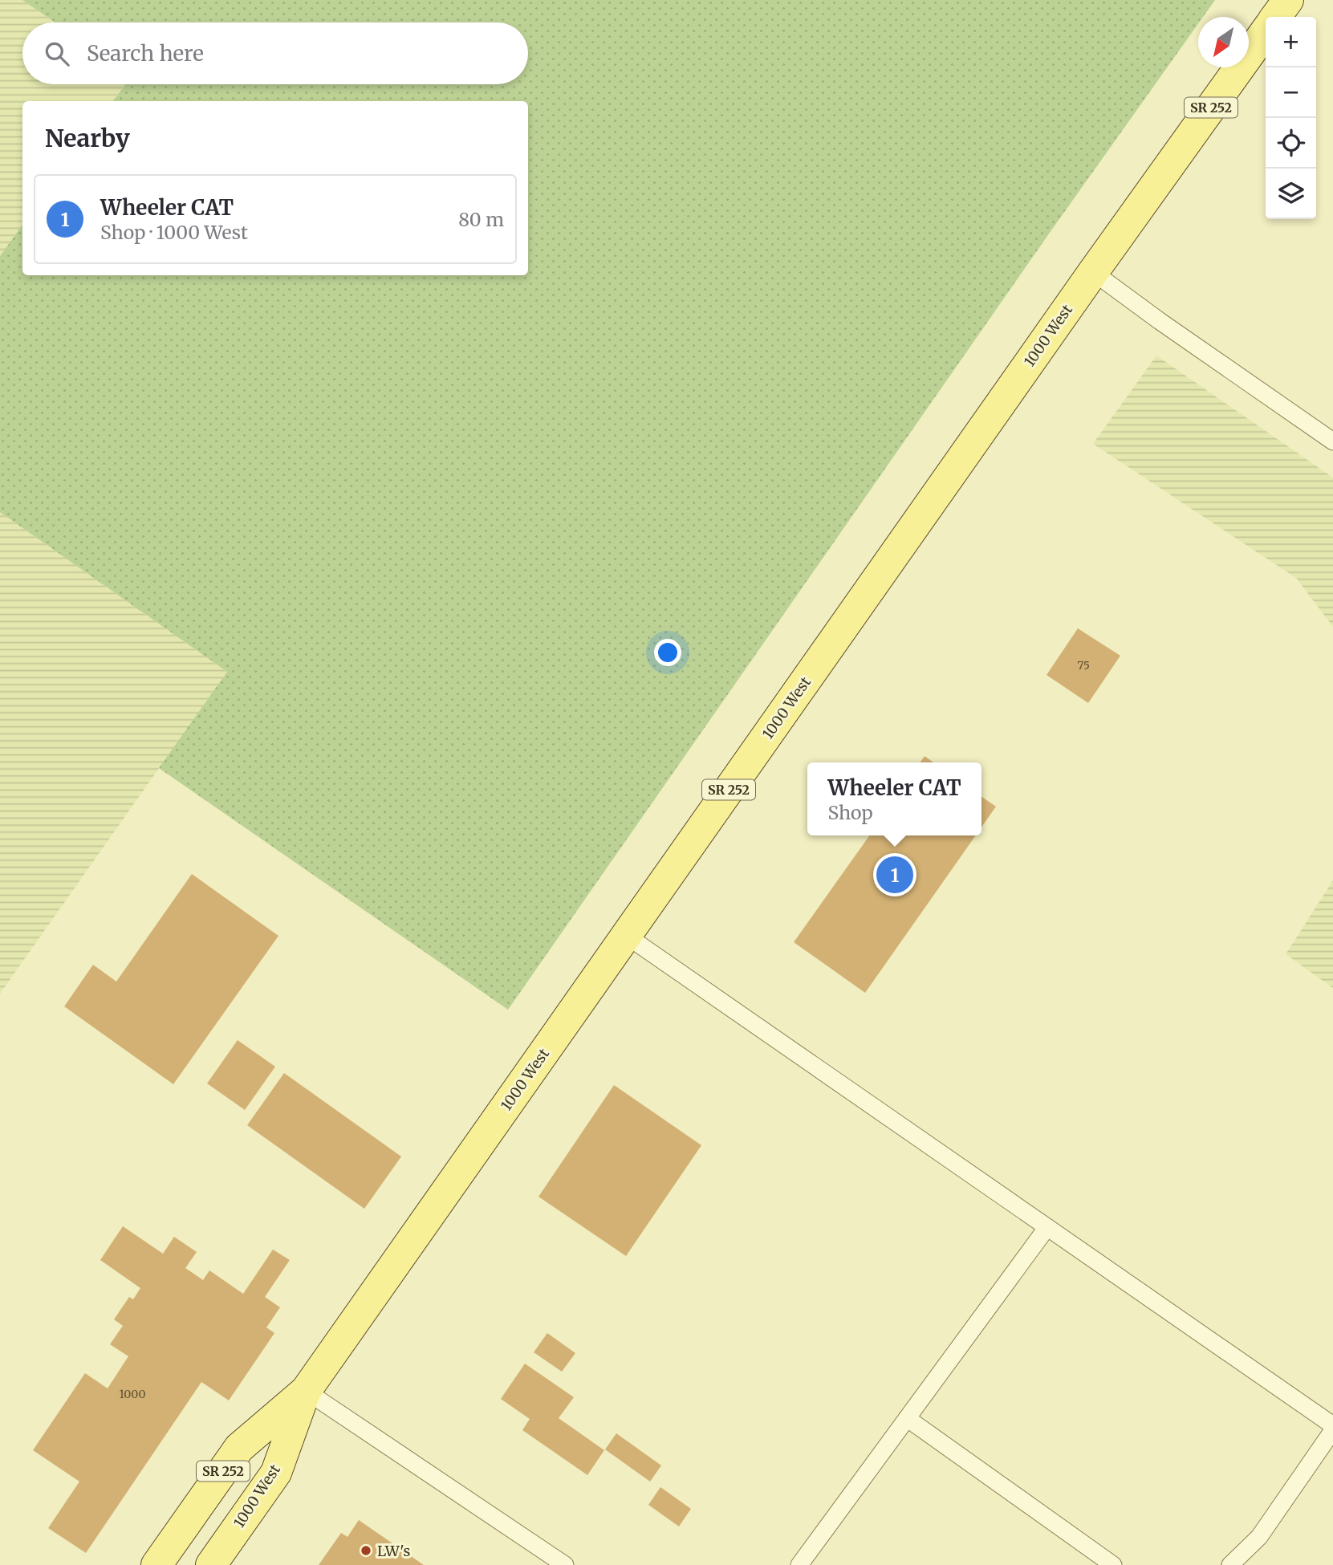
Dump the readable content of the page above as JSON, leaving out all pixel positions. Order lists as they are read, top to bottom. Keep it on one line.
{"streets":{"main road":["SR 252","1000 West"]},"places":["LW's"],"house_numbers":["75","1000"],"north":"bottom left","page":{"map_buttons":["+","−"],"search":"Search here","heading":"Nearby","list":[{"mark":"1","name":"Wheeler CAT","note":"Shop · 1000 West","value":"80 m"}],"popup":["Wheeler CAT","Shop"],"pins":"1"}}
